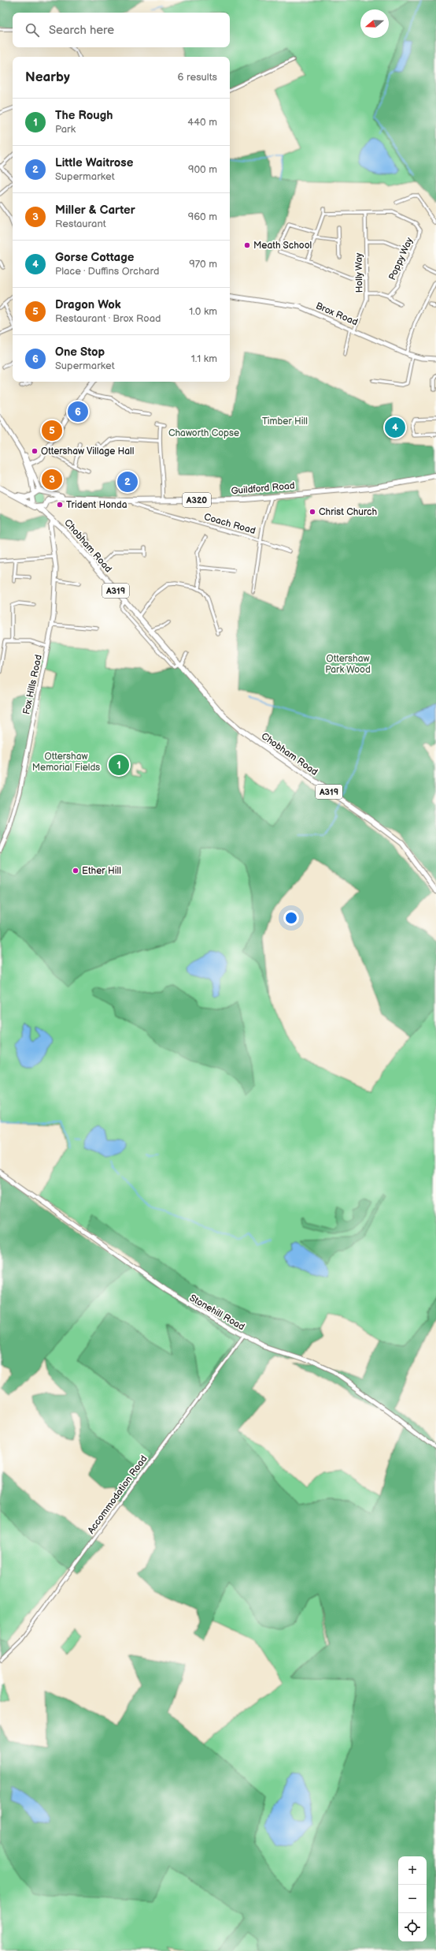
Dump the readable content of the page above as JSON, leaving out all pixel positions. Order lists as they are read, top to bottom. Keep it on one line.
{"streets":{"main road":["Guildford Road","A320","Chobham Road","A319"],"street":["Poppy Way","Holly Way","Brox Road","Coach Road","Fox Hills Road","Stonehill Road","Accommodation Road"]},"crossings":[["Poppy Way","Holly Way"],["Holly Way","Brox Road"],["Guildford Road","Coach Road"],["Guildford Road","Chobham Road"],["Chobham Road","Fox Hills Road"],["Stonehill Road","Accommodation Road"]],"parks":["Timber Hill","Chaworth Copse","Ottershaw Park Wood","Ottershaw Memorial Fields"],"places":["Meath School","Ottershaw Village Hall","Trident Honda","Christ Church","Ether Hill"],"north":"left","page":{"search":"Search here","heading":["Nearby","6 results"],"list":[{"mark":"1","name":"The Rough","note":"Park","value":"440 m"},{"mark":"2","name":"Little Waitrose","note":"Supermarket","value":"900 m"},{"mark":"3","name":"Miller & Carter","note":"Restaurant","value":"960 m"},{"mark":"4","name":"Gorse Cottage","note":"Place · Duffins Orchard","value":"970 m"},{"mark":"5","name":"Dragon Wok","note":"Restaurant · Brox Road","value":"1.0 km"},{"mark":"6","name":"One Stop","note":"Supermarket","value":"1.1 km"}],"pins":["6","4","5","3","2","1"],"map_buttons":["+","−"]}}
